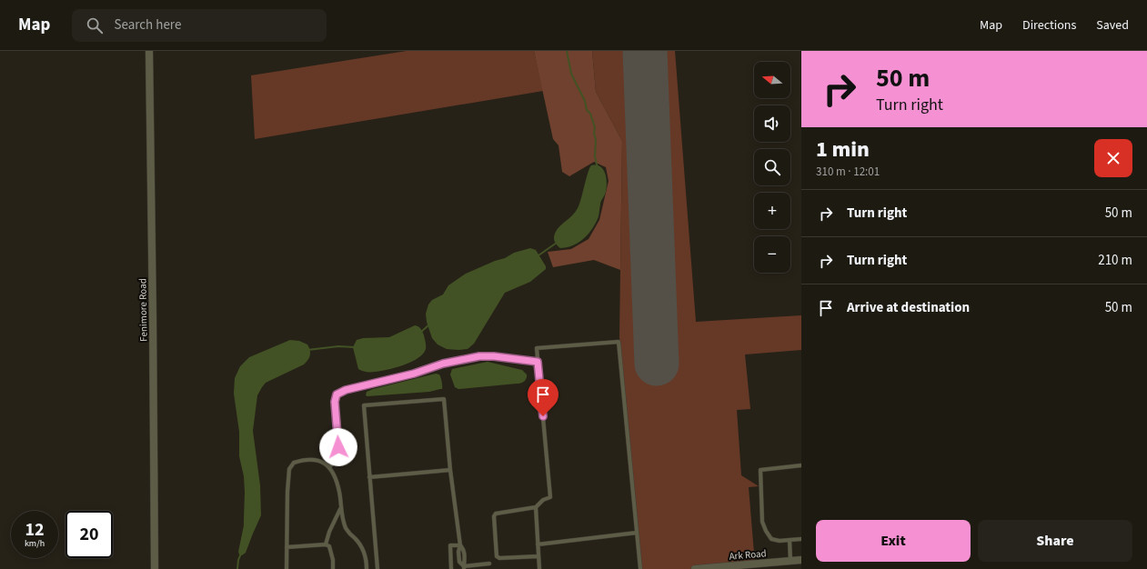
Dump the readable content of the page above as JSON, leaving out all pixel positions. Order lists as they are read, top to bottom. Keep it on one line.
{"streets":{"street":["Fenimore Road","Ark Road"]},"north":"left","page":{"header":"Map","search":"Search here","nav":["Map","Directions","Saved"],"turn":["50 m","Turn right"],"map_buttons":["+","−"],"heading":["1 min","310 m · 12:01"],"list":[{"name":"Turn right","value":"50 m"},{"name":"Turn right","value":"210 m"},{"name":"Arrive at destination","value":"50 m"}],"speed":"12 km/h","limit":"20","buttons":["Exit","Share"]}}
